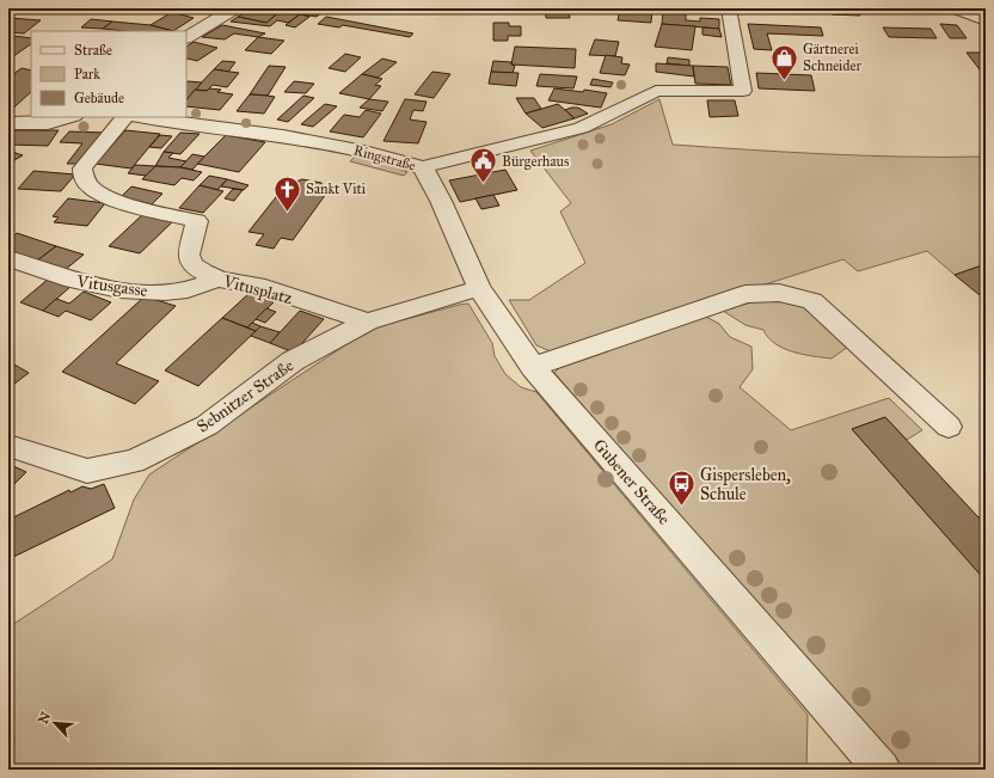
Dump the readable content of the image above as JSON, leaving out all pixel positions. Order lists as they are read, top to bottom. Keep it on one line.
{"streets":{"street":["Ringstraße","Vitusgasse","Vitusplatz","Sebnitzer Straße","Gubener Straße"]},"crossings":[["Ringstraße","Gubener Straße"],["Vitusgasse","Vitusplatz"],["Vitusplatz","Sebnitzer Straße"],["Sebnitzer Straße","Gubener Straße"]],"places":{"shop":["Gärtnerei Schneider"],"public building":["Bürgerhaus"],"church":["Sankt Viti"],"bus stop":["Gispersleben, Schule"]},"legend":["Straße","Park","Gebäude"],"north":"top left"}
